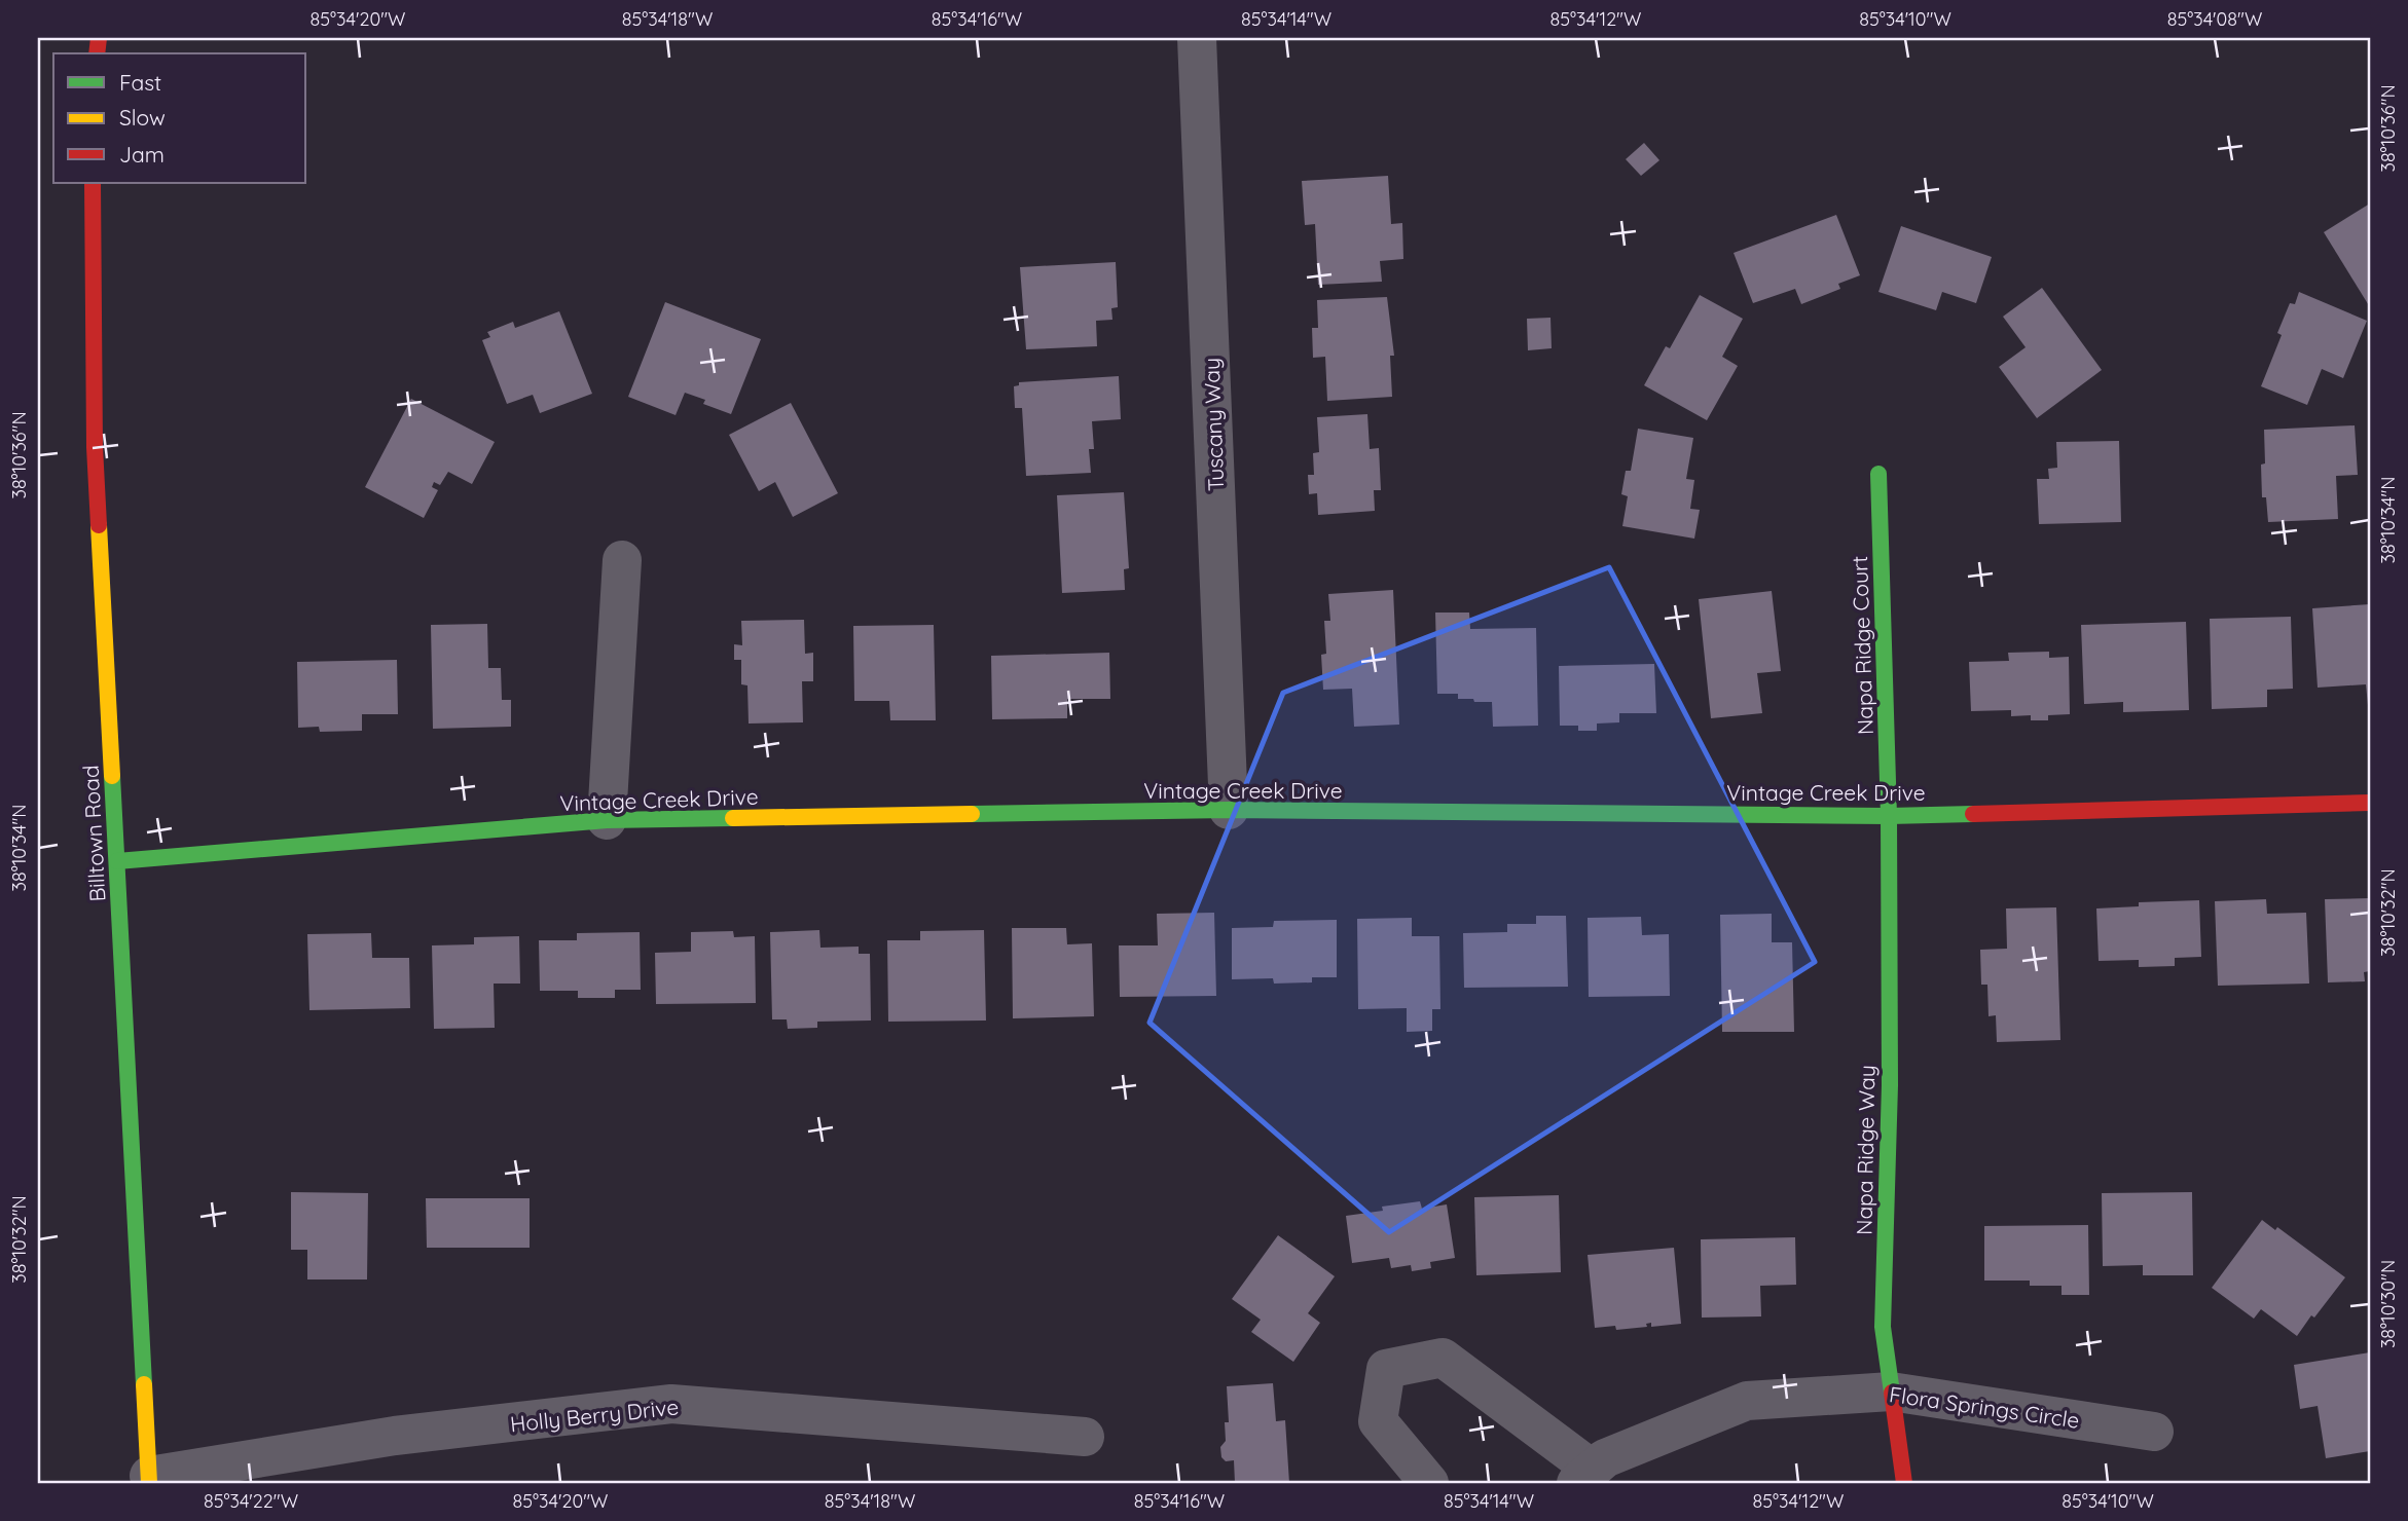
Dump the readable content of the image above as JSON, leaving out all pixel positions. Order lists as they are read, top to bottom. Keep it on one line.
{"streets":{"street":["Tuscany Way","Napa Ridge Court","Vintage Creek Drive","Billtown Road","Napa Ridge Way","Flora Springs Circle","Holly Berry Drive"]},"crossings":[["Tuscany Way","Vintage Creek Drive"],["Napa Ridge Court","Vintage Creek Drive"],["Napa Ridge Court","Napa Ridge Way"],["Vintage Creek Drive","Billtown Road"],["Vintage Creek Drive","Napa Ridge Way"],["Billtown Road","Holly Berry Drive"],["Napa Ridge Way","Flora Springs Circle"]],"legend":["Fast","Slow","Jam"],"coordinates":["85°34'20\"W","85°34'18\"W","85°34'16\"W","85°34'14\"W","85°34'12\"W","85°34'10\"W","85°34'08\"W","38°10'36\"N","38°10'34\"N","38°10'32\"N","38°10'30\"N","85°34'22\"W"]}
